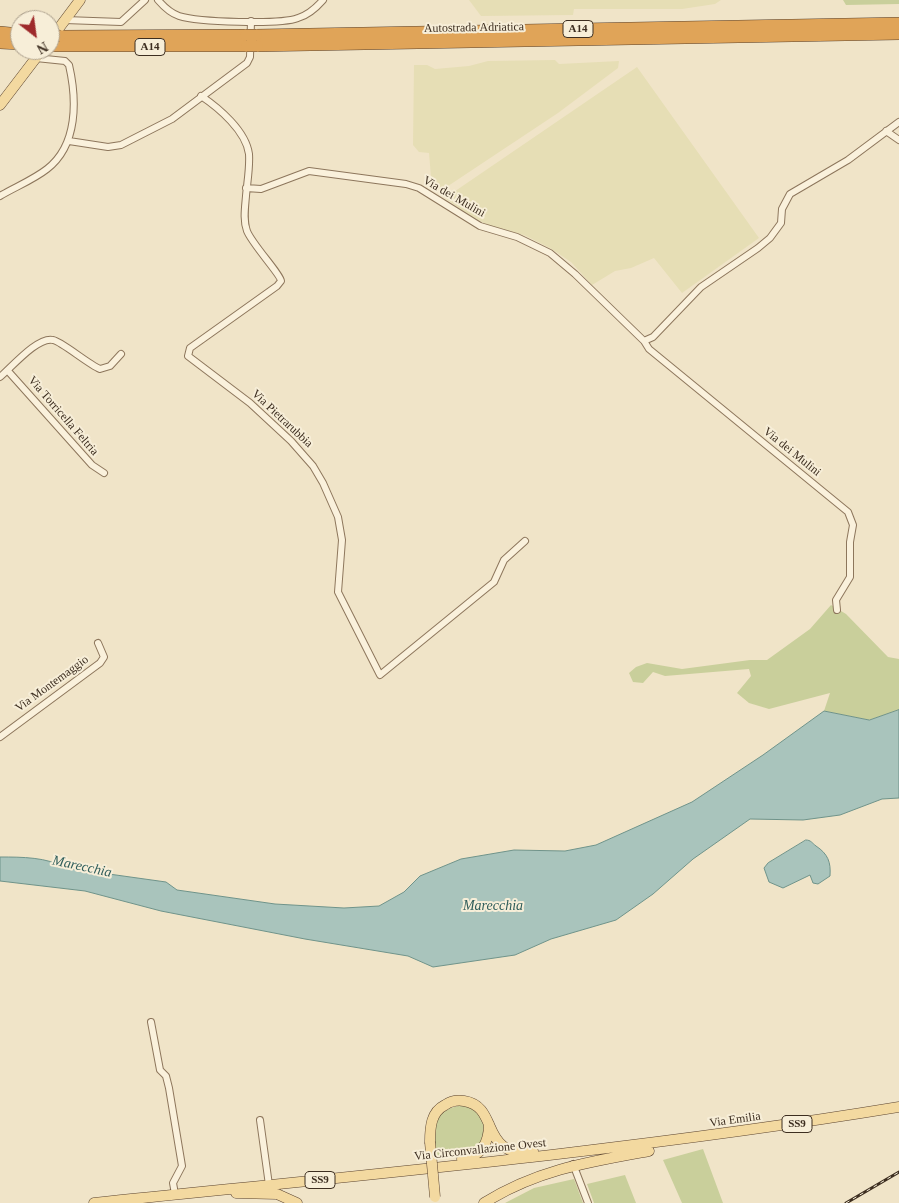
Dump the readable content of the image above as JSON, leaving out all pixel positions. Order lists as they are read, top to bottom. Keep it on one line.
{"streets":{"highway":["Autostrada Adriatica","A14"],"main road":["Via Emilia","SS9","Via Circonvallazione Ovest"],"street":["Via dei Mulini","Via Torricella Feltria","Via Pietrarubbia","Via Montemaggio"]},"crossings":[["Via dei Mulini","Via Pietrarubbia"],["Via Emilia","Via Circonvallazione Ovest"]],"water":["Marecchia"],"north":"bottom right"}
